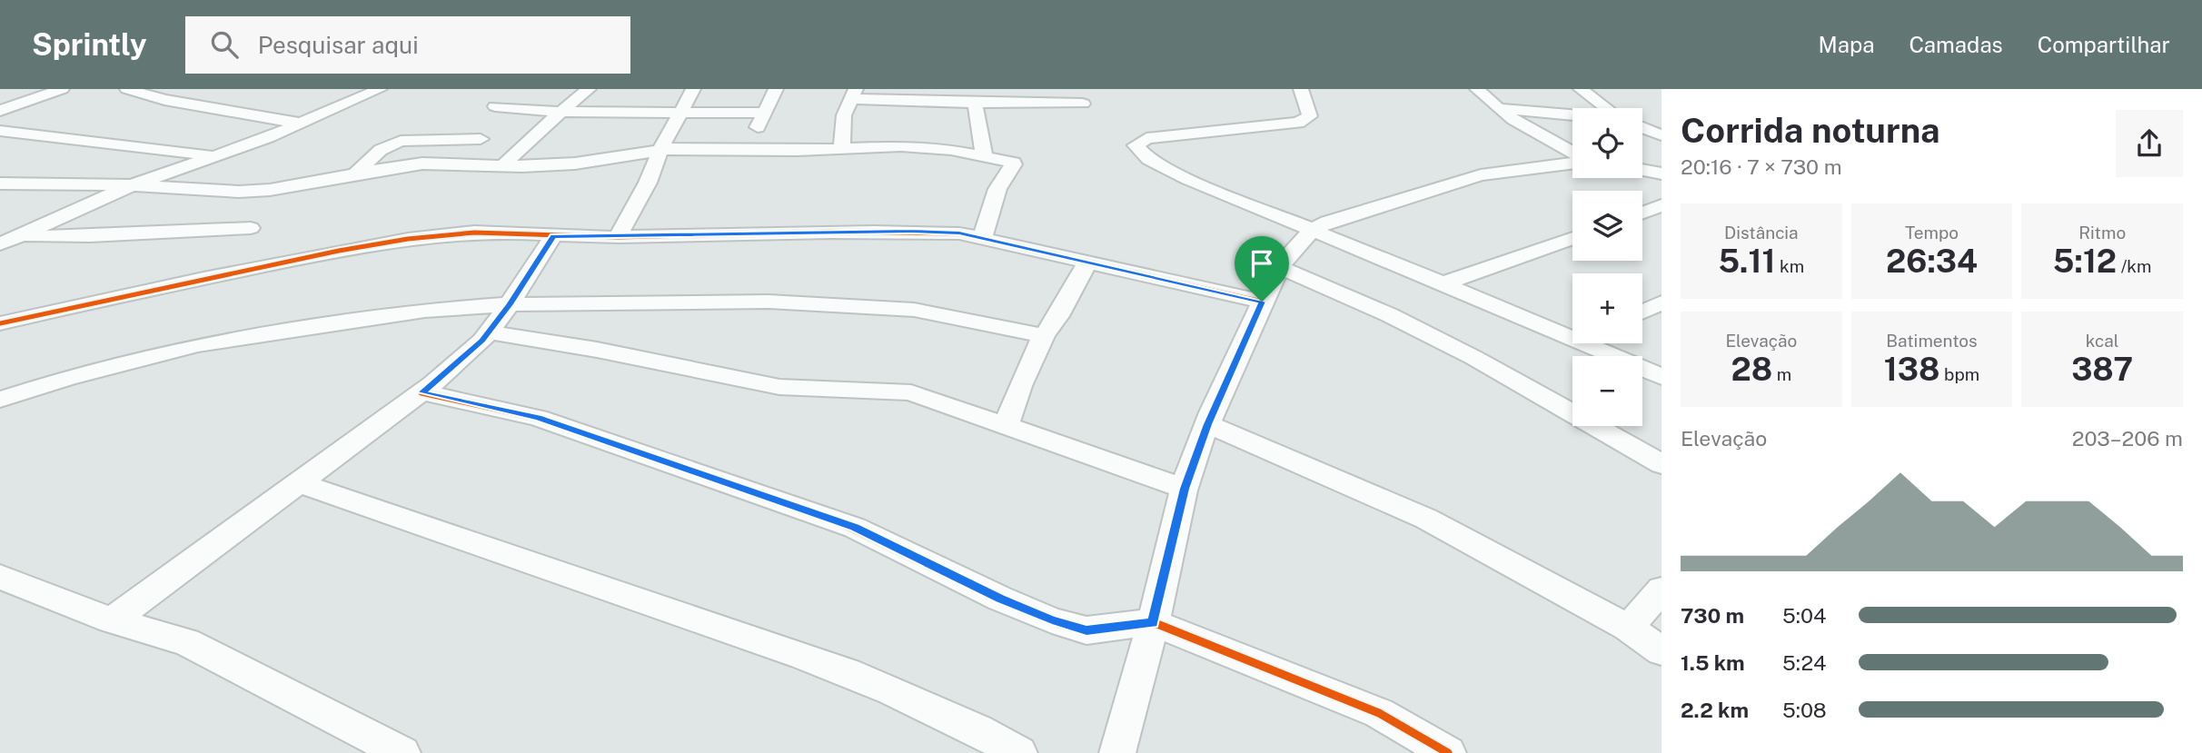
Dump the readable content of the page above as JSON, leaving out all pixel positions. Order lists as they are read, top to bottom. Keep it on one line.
{"page":{"header":"Sprintly","search":"Pesquisar aqui","nav":["Mapa","Camadas","Compartilhar"],"heading":["Corrida noturna","20:16 · 7 × 730 m"],"map_buttons":["+","−"],"stats":[["Distância","5.11 km"],["Tempo","26:34"],["Ritmo","5:12 /km"],["Elevação","28 m"],["Batimentos","138 bpm"],["kcal","387"]],"chart":["Elevação","203–206 m"],"list":[{"name":"730 m","note":"5:04"},{"name":"1.5 km","note":"5:24"},{"name":"2.2 km","note":"5:08"}]}}
